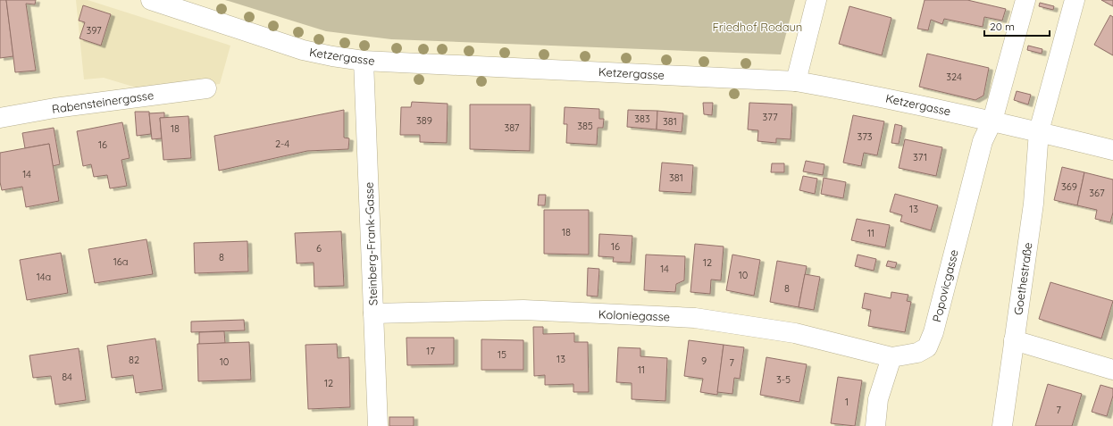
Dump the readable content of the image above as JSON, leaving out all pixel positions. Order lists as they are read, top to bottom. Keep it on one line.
{"streets":{"street":["Ketzergasse","Rabensteinergasse","Steinberg-Frank-Gasse","Goethestraße","Popovicgasse","Koloniegasse"]},"crossings":[["Ketzergasse","Steinberg-Frank-Gasse"],["Ketzergasse","Goethestraße"],["Ketzergasse","Popovicgasse"],["Steinberg-Frank-Gasse","Koloniegasse"],["Popovicgasse","Koloniegasse"]],"parks":["Friedhof Rodaun"],"house_numbers":["397","324","377","383","389","381","385","387","18","373","2-4","16","371","14","381","369","367","13","18","11","16","6","8","16a","12","14","10","14a","8","17","15","13","82","9","10","7","11","84","3-5","12","1","7"],"scale_bar":"20 m"}
